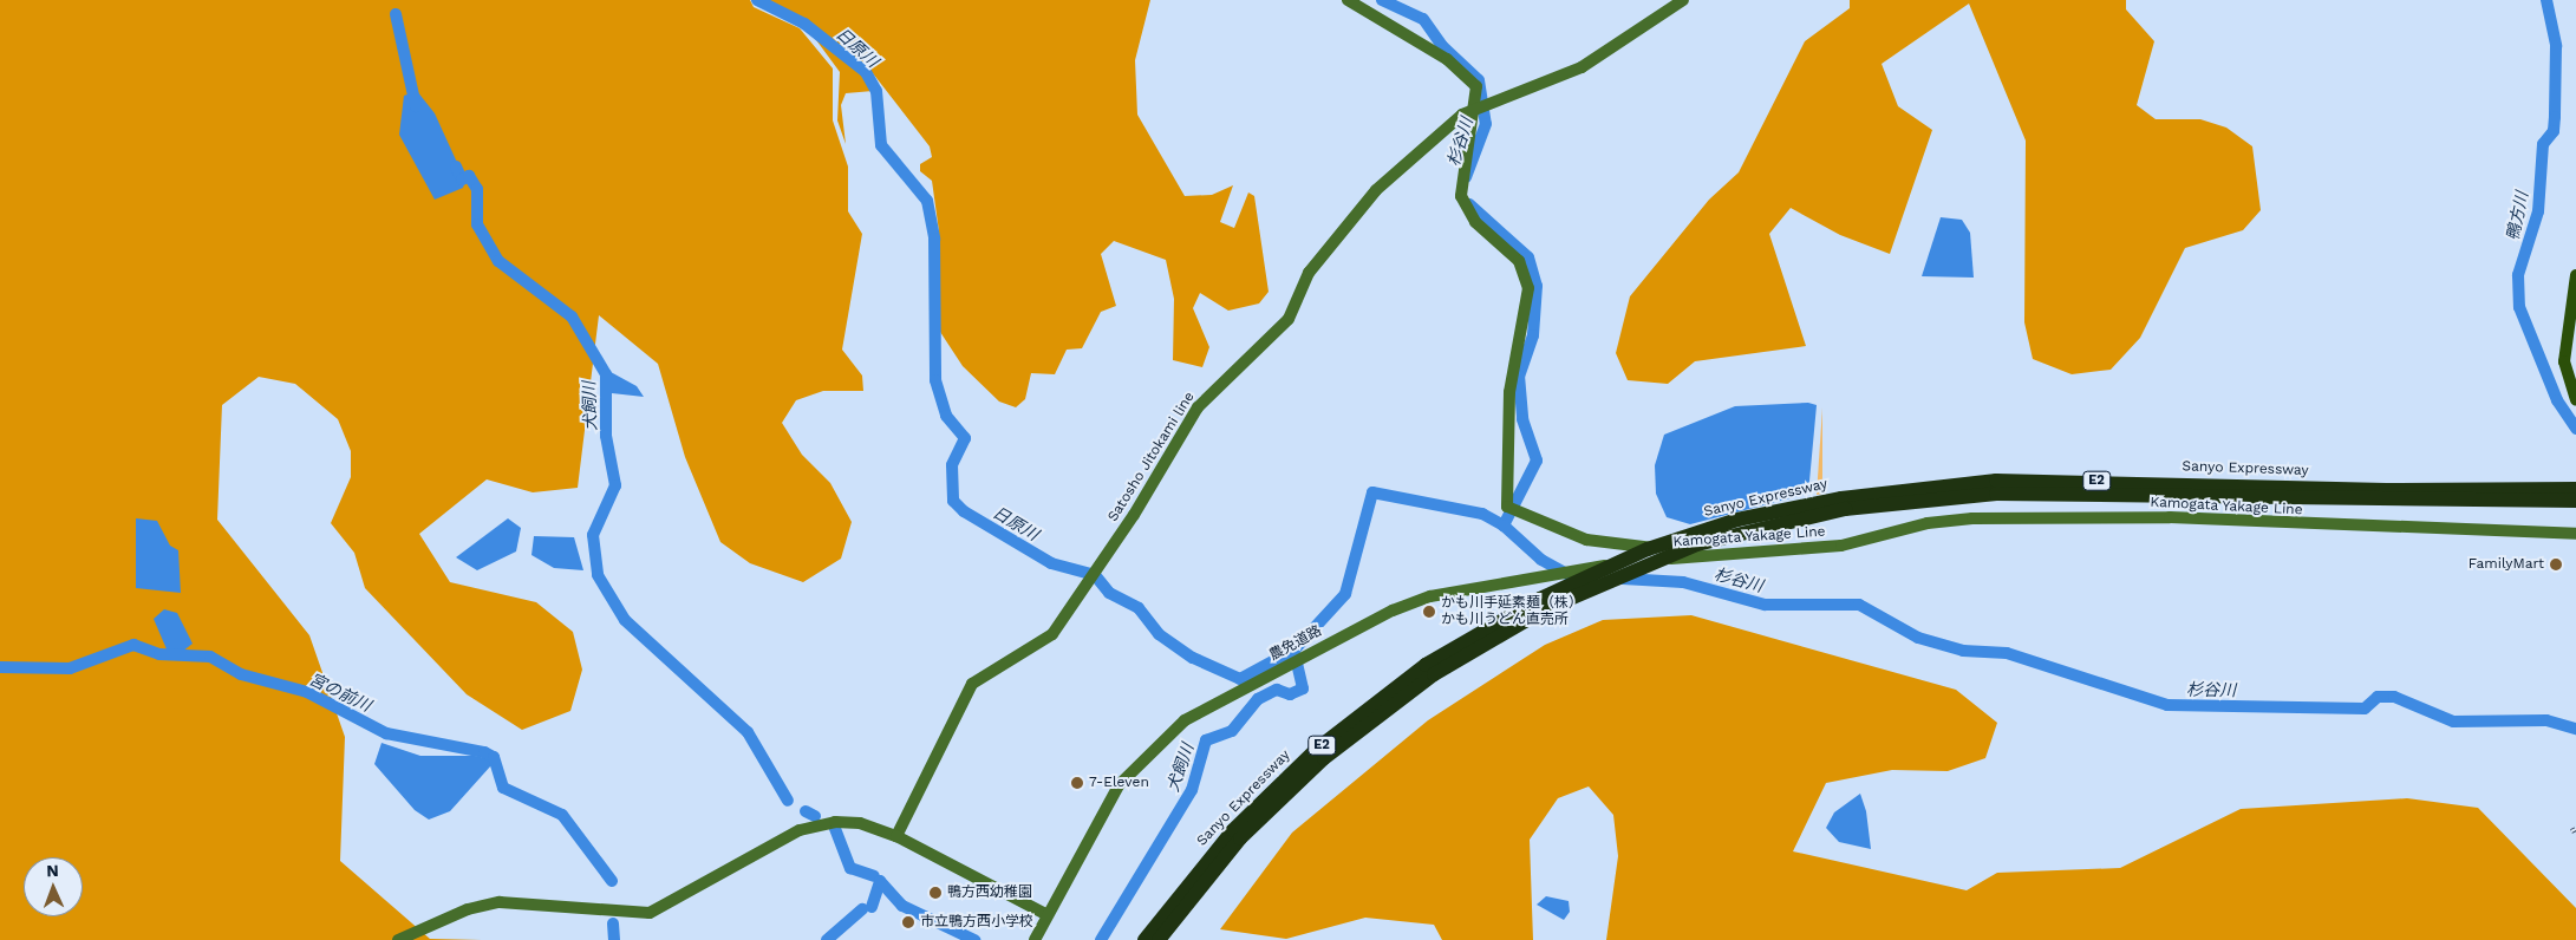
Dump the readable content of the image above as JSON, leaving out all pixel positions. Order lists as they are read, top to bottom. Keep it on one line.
{"streets":{"highway":["Sanyo Expressway","E2"],"main road":["Satosho Jitokami line","Kamogata Yakage Line","農免道路"]},"crossings":[["Satosho Jitokami line","Kamogata Yakage Line"],["Kamogata Yakage Line","農免道路"]],"water":["日原川","杉谷川","鴨方川","犬飼川","宮の前川"],"places":["FamilyMart","かも川手延素麺（株） かも川うどん直売所","7-Eleven","鴨方西幼稚園","市立鴨方西小学校"],"north":"top"}
